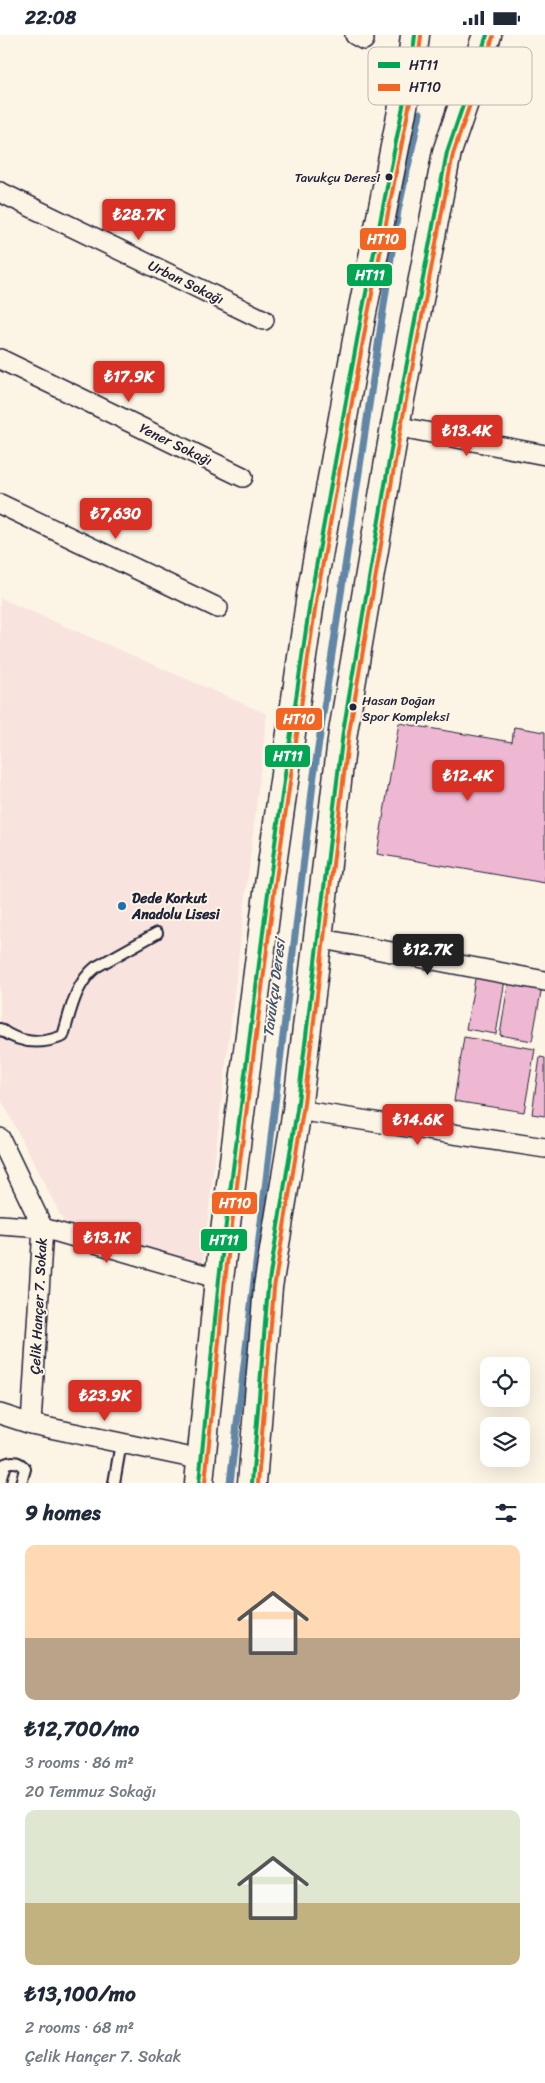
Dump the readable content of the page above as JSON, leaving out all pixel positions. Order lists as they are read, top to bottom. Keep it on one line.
{"streets":{"street":["Urban Sokağı","Yener Sokağı","Çelik Hançer 7. Sokak"]},"water":["Tavukçu Deresi"],"places":["Tavukçu Deresi","Hasan Doğan Spor Kompleksi","Dede Korkut Anadolu Lisesi"],"lines":["transit line HT11","transit line HT10"],"legend":["HT11","HT10"],"page":{"status":"22:08","price":["₺28.7K","₺17.9K","₺13.4K","₺7,630","₺12.4K","₺12.7K","₺14.6K","₺13.1K","₺23.9K"],"heading":"9 homes","list":[{"name":"₺12,700/mo","note":"3 rooms · 86 m² · 20 Temmuz Sokağı"},{"name":"₺13,100/mo","note":"2 rooms · 68 m² · Çelik Hançer 7. Sokak"}]}}
